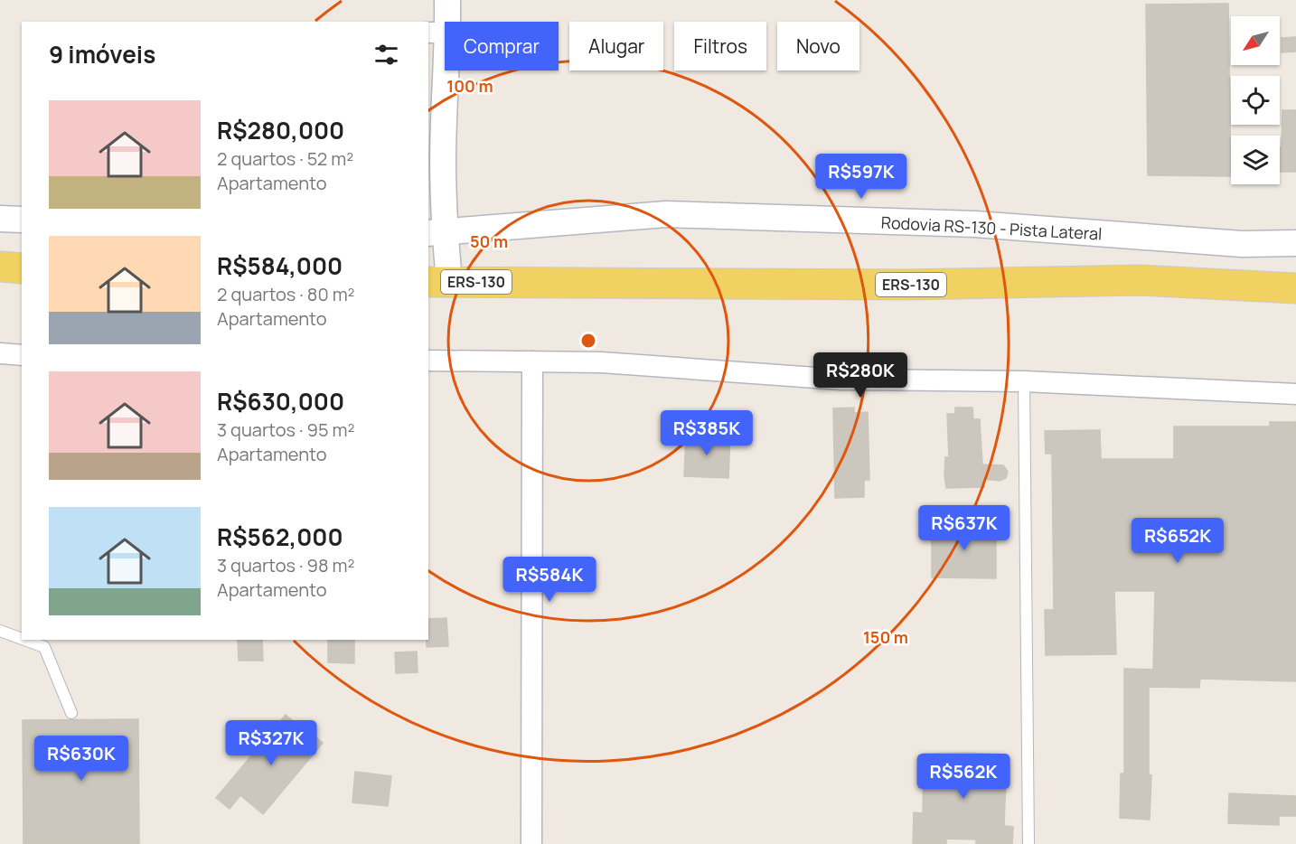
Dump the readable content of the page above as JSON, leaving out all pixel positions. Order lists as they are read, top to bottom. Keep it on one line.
{"streets":{"main road":["ERS-130"],"street":["Rodovia RS-130 - Pista Lateral"]},"north":"bottom left","page":{"chip":["Comprar","Alugar","Filtros","Novo"],"heading":"9 imóveis","list":[{"name":"R$280,000","note":"2 quartos · 52 m² · Apartamento"},{"name":"R$584,000","note":"2 quartos · 80 m² · Apartamento"},{"name":"R$630,000","note":"3 quartos · 95 m² · Apartamento"},{"name":"R$562,000","note":"3 quartos · 98 m² · Apartamento"}],"price":["R$597K","R$280K","R$385K","R$637K","R$652K","R$584K","R$327K","R$630K","R$562K"]},"rings":["100 m","50 m","150 m"]}
